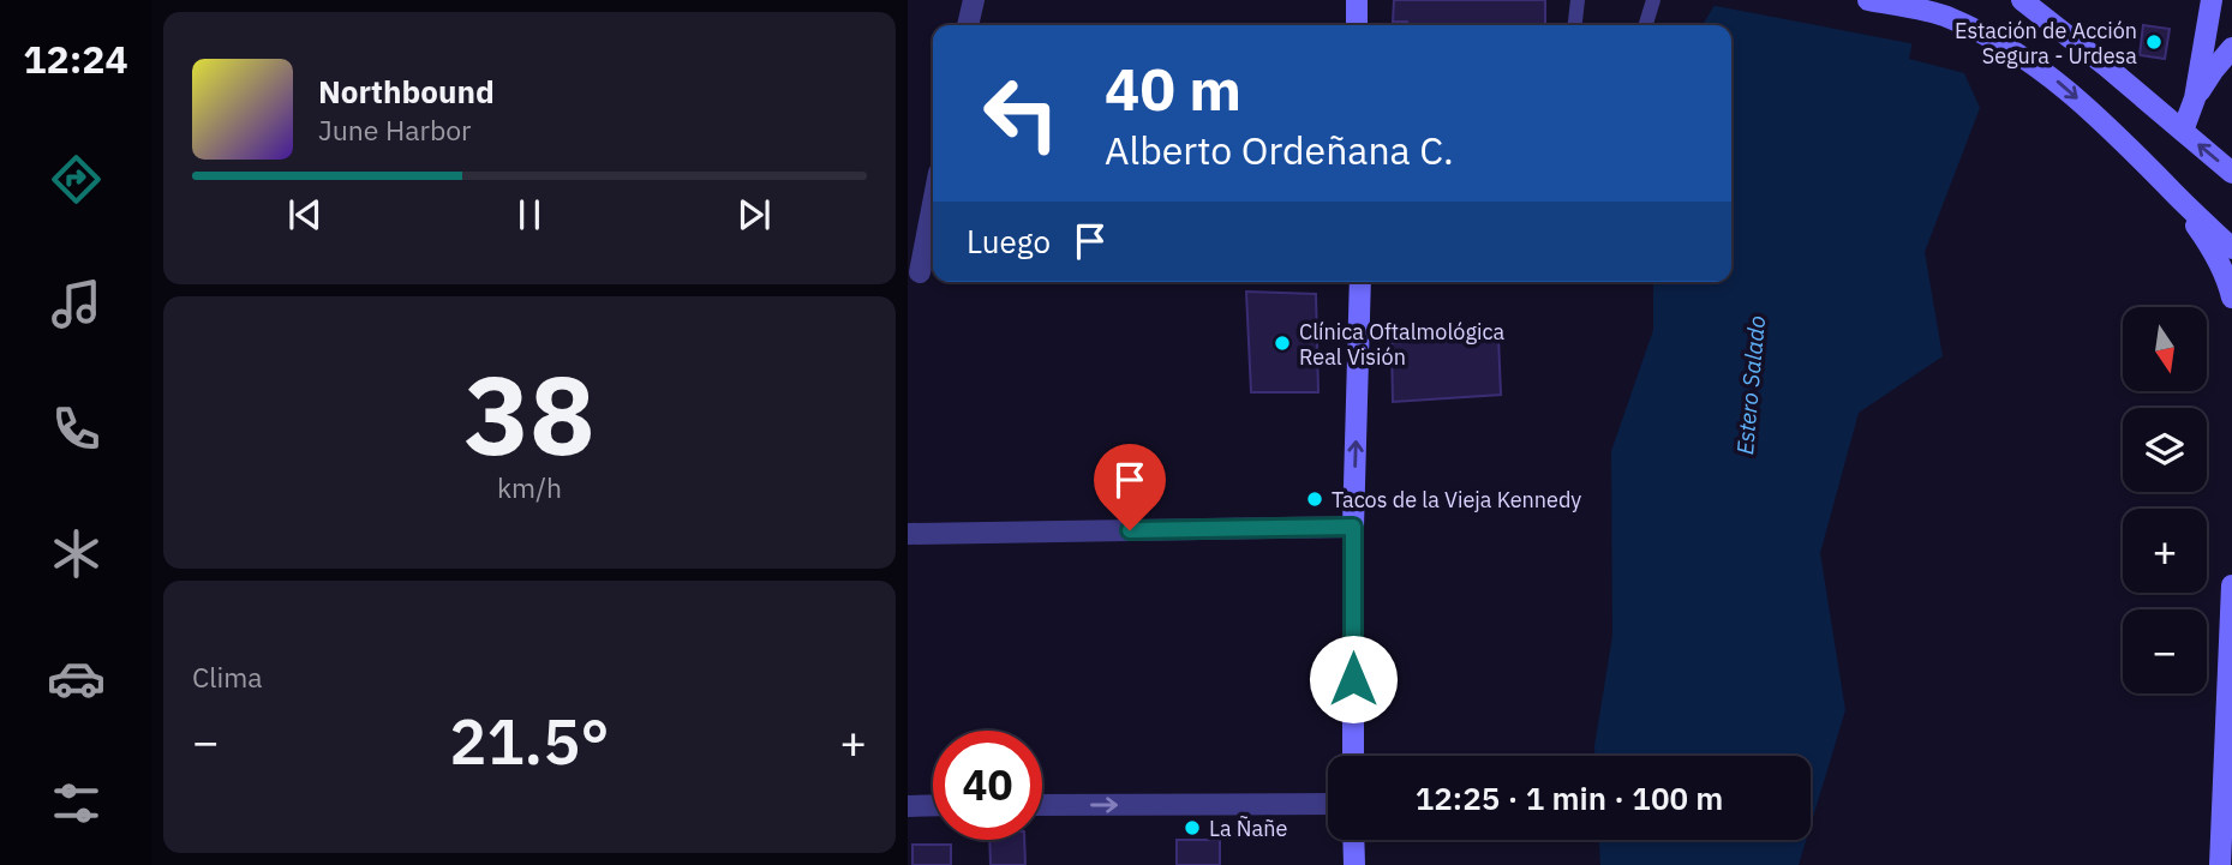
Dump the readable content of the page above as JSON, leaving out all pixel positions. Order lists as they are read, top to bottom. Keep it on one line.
{"water":["Estero Salado"],"places":["Estación de Acción Segura - Urdesa","Clínica Oftalmológica Real Visión","Tacos de la Vieja Kennedy","La Ñañe"],"north":"bottom","page":{"tabs":"12:24","turn":["40 m","Alberto Ordeñana C."],"song":["Northbound","June Harbor"],"then":"Luego","tile":[["38","km/h"],"Clima"],"map_buttons":["+","−"],"heat":["−","21.5°","+"],"limit":"40","trip":"12:25 · 1 min · 100 m"}}
